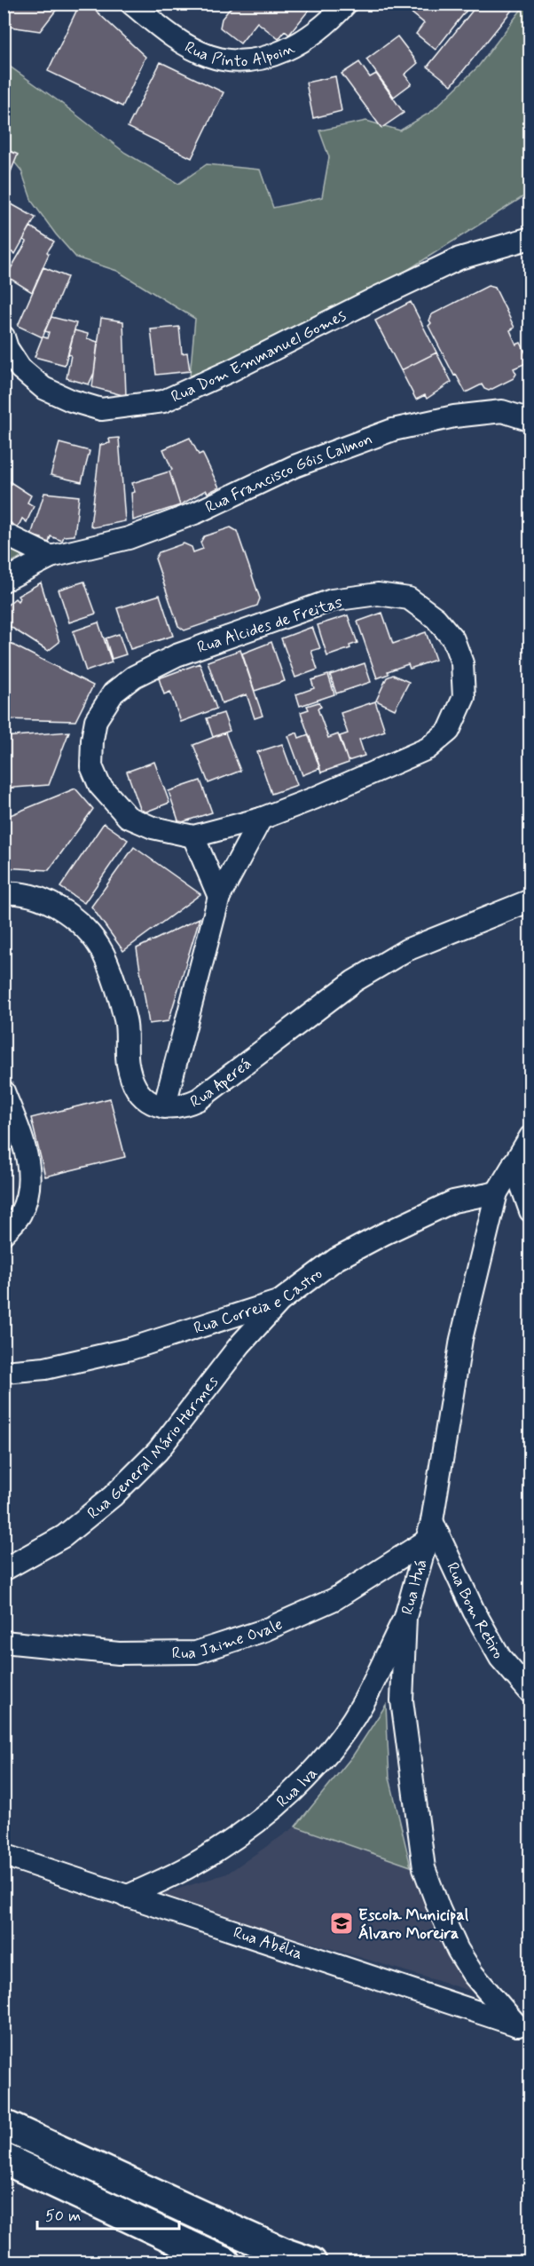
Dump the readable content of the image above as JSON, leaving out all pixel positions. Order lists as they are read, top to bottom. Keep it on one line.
{"streets":{"street":["Rua Pinto Alpoin","Rua Dom Emmanuel Gomes","Rua Francisco Góis Calmon","Rua Alcides de Freitas","Rua Apereá","Rua Correia e Castro","Rua General Mário Hermes","Rua Ituá","Rua Bom Retiro","Rua Jaime Ovale","Rua Iva","Rua Abélia"]},"crossings":[["Rua Correia e Castro","Rua General Mário Hermes"],["Rua Correia e Castro","Rua Ituá"],["Rua Ituá","Rua Bom Retiro"],["Rua Ituá","Rua Jaime Ovale"],["Rua Ituá","Rua Iva"],["Rua Ituá","Rua Abélia"],["Rua Bom Retiro","Rua Jaime Ovale"],["Rua Iva","Rua Abélia"]],"places":{"school or university":["Escola Municipal Álvaro Moreira"]},"scale_bar":"50 m"}
